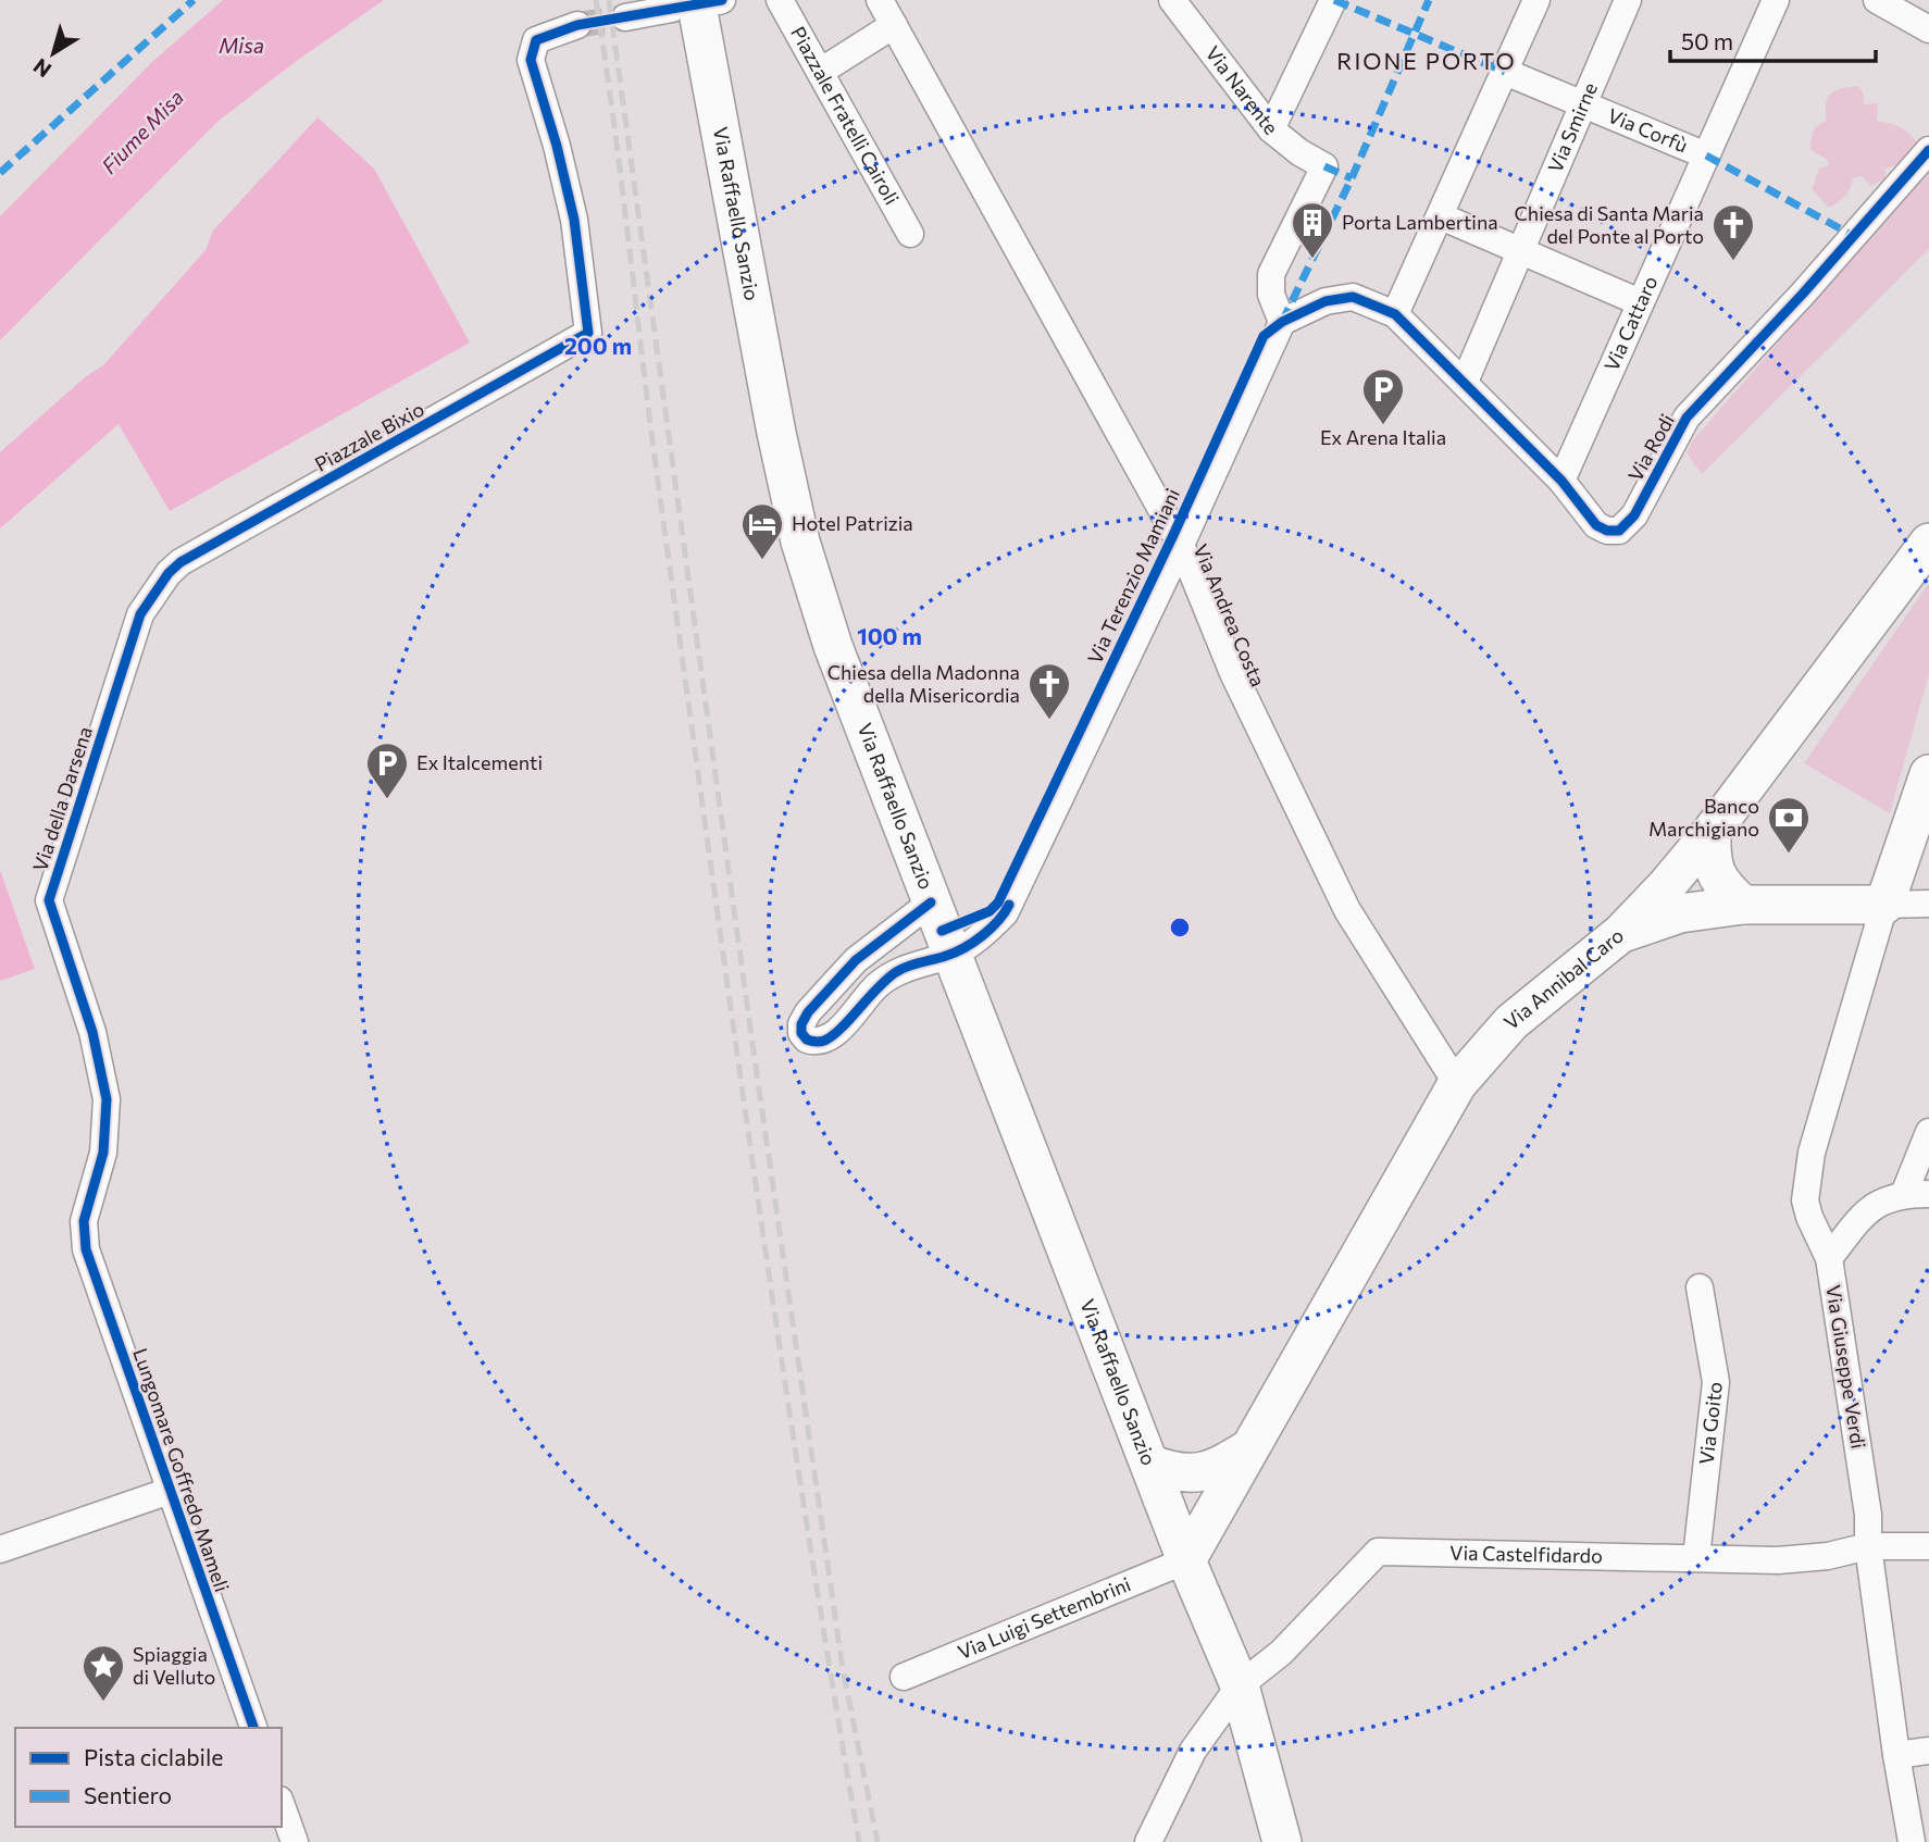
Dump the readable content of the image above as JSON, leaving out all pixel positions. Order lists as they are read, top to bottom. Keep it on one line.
{"streets":{"main road":["Via Raffaello Sanzio","Via Annibal Caro"],"street":["Via Narente","Piazzale Fratelli Cairoli","Via Smirne","Via Corfù","Via Cattaro","Piazzale Bixio","Via Rodi","Via Terenzio Mamiani","Via Andrea Costa","Via della Darsena","Via Giuseppe Verdi","Via Goito","Lungomare Goffredo Mameli","Via Castelfidardo","Via Luigi Settembrini"]},"crossings":[["Via Narente","Via Terenzio Mamiani"],["Via Smirne","Via Corfù"],["Via Smirne","Via Rodi"],["Via Corfù","Via Cattaro"],["Via Raffaello Sanzio","Via Terenzio Mamiani"],["Via Raffaello Sanzio","Via Annibal Caro"],["Via Raffaello Sanzio","Via Castelfidardo"],["Via Raffaello Sanzio","Via Luigi Settembrini"],["Via Cattaro","Via Rodi"],["Piazzale Bixio","Via della Darsena"],["Via Terenzio Mamiani","Via Andrea Costa"],["Via Andrea Costa","Via Annibal Caro"],["Via della Darsena","Lungomare Goffredo Mameli"],["Via Annibal Caro","Via Luigi Settembrini"],["Via Giuseppe Verdi","Via Castelfidardo"],["Via Goito","Via Castelfidardo"]],"districts":["RIONE PORTO"],"water":["Misa","Fiume Misa"],"places":{"building":["Porta Lambertina"],"church":["Chiesa di Santa Maria del Ponte al Porto","Chiesa della Madonna della Misericordia"],"parking":["Ex Arena Italia","Ex Italcementi"],"hotel":["Hotel Patrizia"],"bank":["Banco Marchigiano"],"place":["Spiaggia di Velluto"]},"legend":["Pista ciclabile","Sentiero"],"scale_bar":"50 m","north":"bottom left","rings":["200 m","100 m"]}
